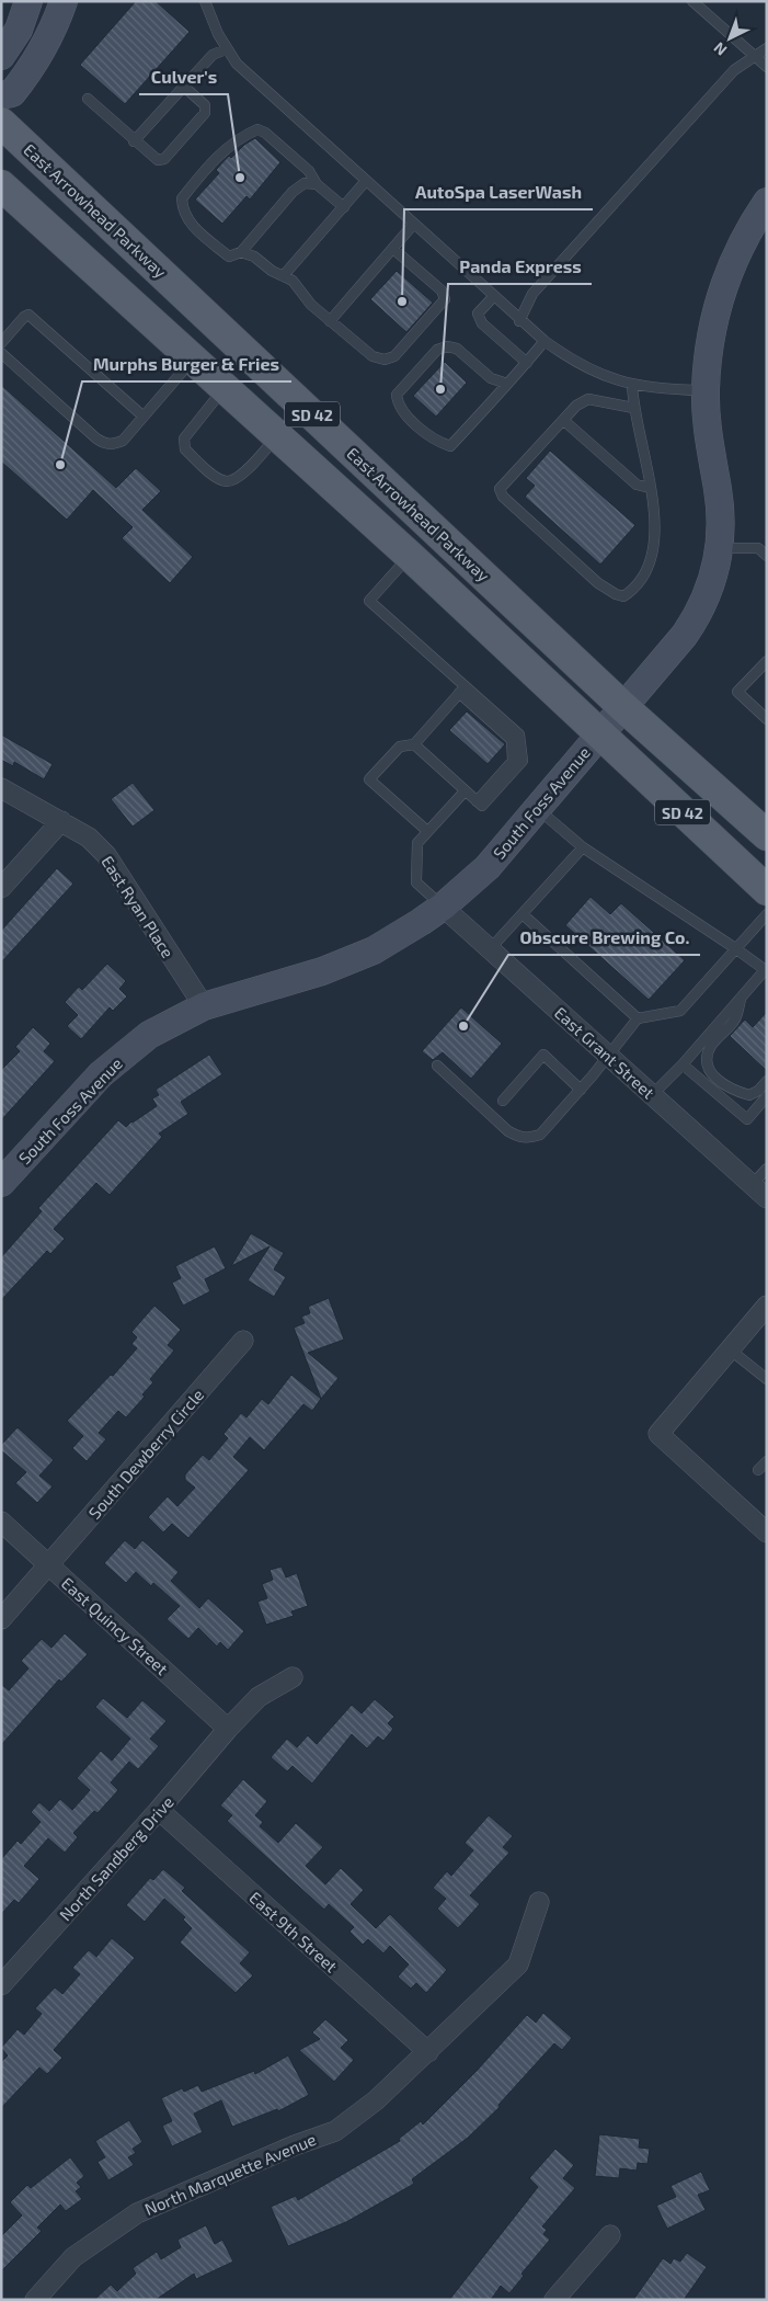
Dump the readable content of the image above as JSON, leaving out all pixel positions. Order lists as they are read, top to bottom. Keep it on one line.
{"streets":{"main road":["East Arrowhead Parkway","SD 42"],"street":["South Foss Avenue","East Ryan Place","East Grant Street","South Dewberry Circle","East Quincy Street","North Sandberg Drive","East 9th Street","North Marquette Avenue"]},"crossings":[["East Arrowhead Parkway","South Foss Avenue"],["SD 42","South Foss Avenue"],["South Foss Avenue","East Ryan Place"],["South Foss Avenue","East Grant Street"],["South Dewberry Circle","East Quincy Street"],["East Quincy Street","North Sandberg Drive"],["North Sandberg Drive","East 9th Street"],["East 9th Street","North Marquette Avenue"]],"places":["Culver's","AutoSpa LaserWash","Panda Express","Murphs Burger & Fries","Obscure Brewing Co."],"north":"bottom left"}
